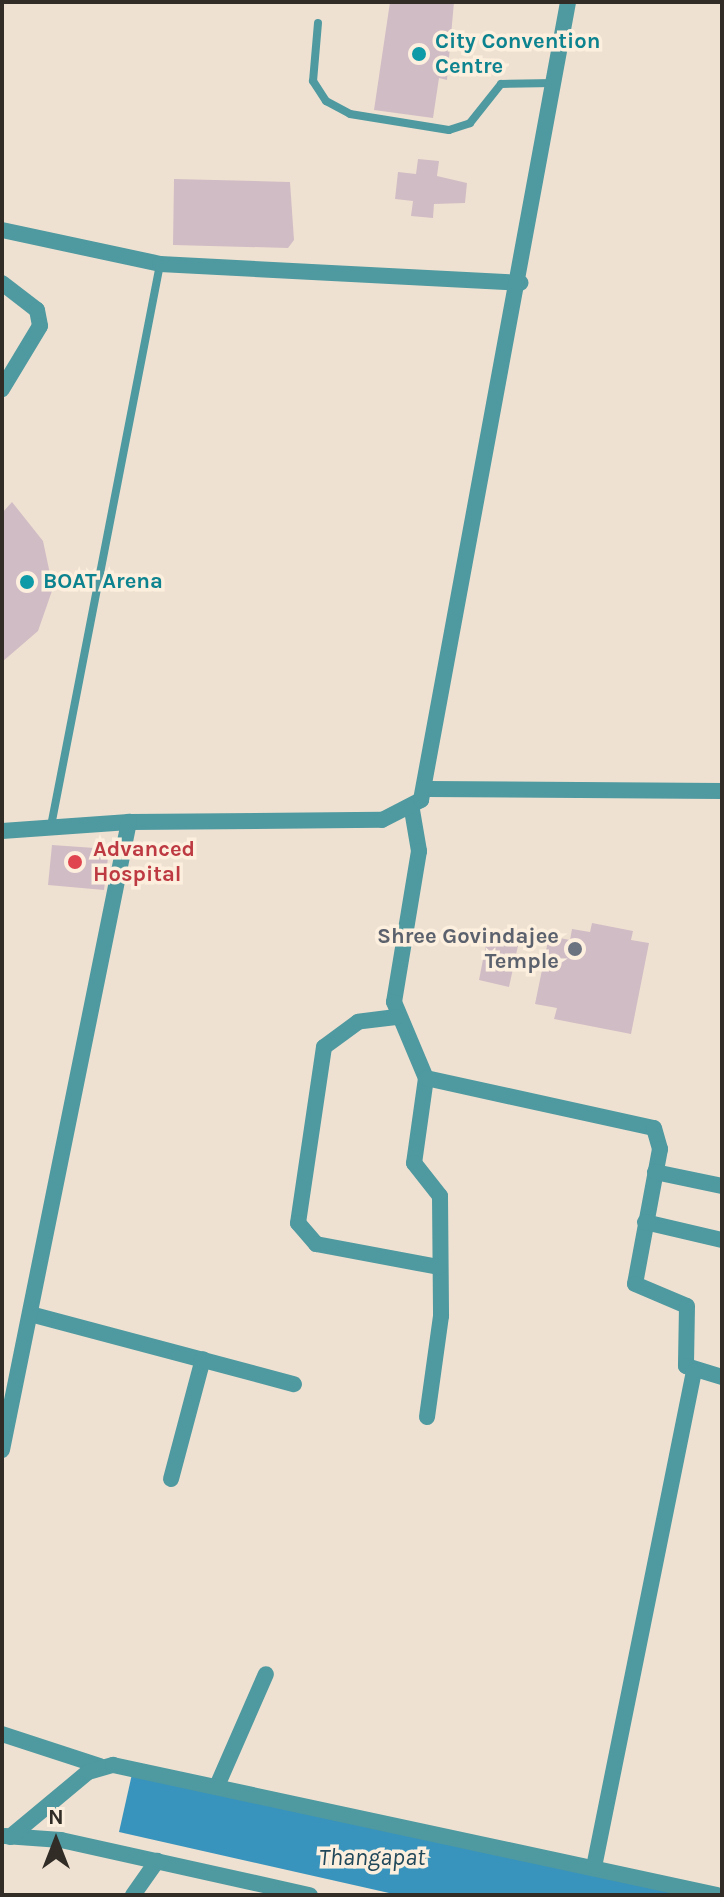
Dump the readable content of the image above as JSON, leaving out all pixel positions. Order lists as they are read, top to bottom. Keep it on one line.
{"water":["Thangapat"],"places":["City Convention Centre","BOAT Arena","Advanced Hospital","Shree Govindajee Temple"],"north":"top"}
